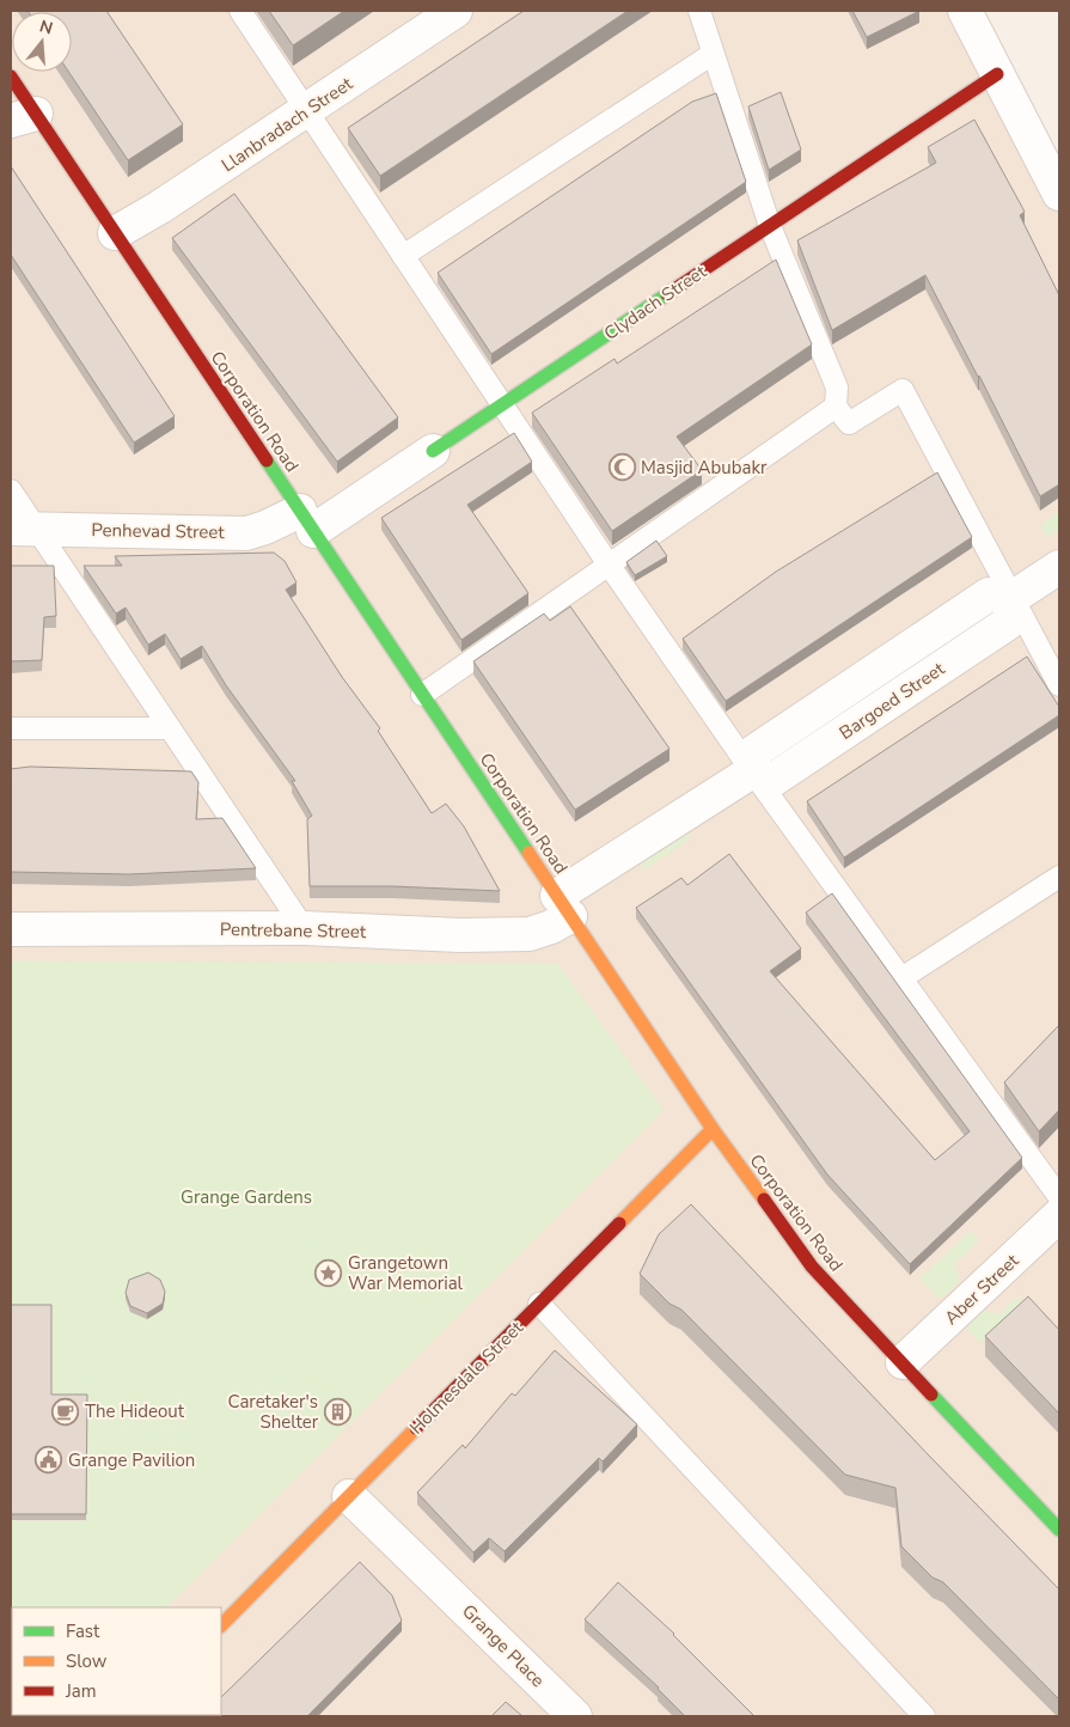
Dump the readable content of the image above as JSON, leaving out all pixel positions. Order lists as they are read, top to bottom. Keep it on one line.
{"streets":{"main road":["Clydach Street","Corporation Road","Holmesdale Street"],"street":["Llanbradach Street","Penhevad Street","Bargoed Street","Pentrebane Street","Aber Street","Grange Place"]},"crossings":[["Llanbradach Street","Corporation Road"],["Clydach Street","Corporation Road"],["Clydach Street","Penhevad Street"],["Corporation Road","Penhevad Street"],["Corporation Road","Pentrebane Street"],["Corporation Road","Aber Street"],["Corporation Road","Holmesdale Street"],["Holmesdale Street","Grange Place"]],"parks":["Grange Gardens"],"places":{"mosque":["Masjid Abubakr"],"place":["Grangetown War Memorial"],"cafe":["The Hideout"],"building":["Caretaker's Shelter"],"public building":["Grange Pavilion"]},"legend":["Fast","Slow","Jam"],"north":"top"}
